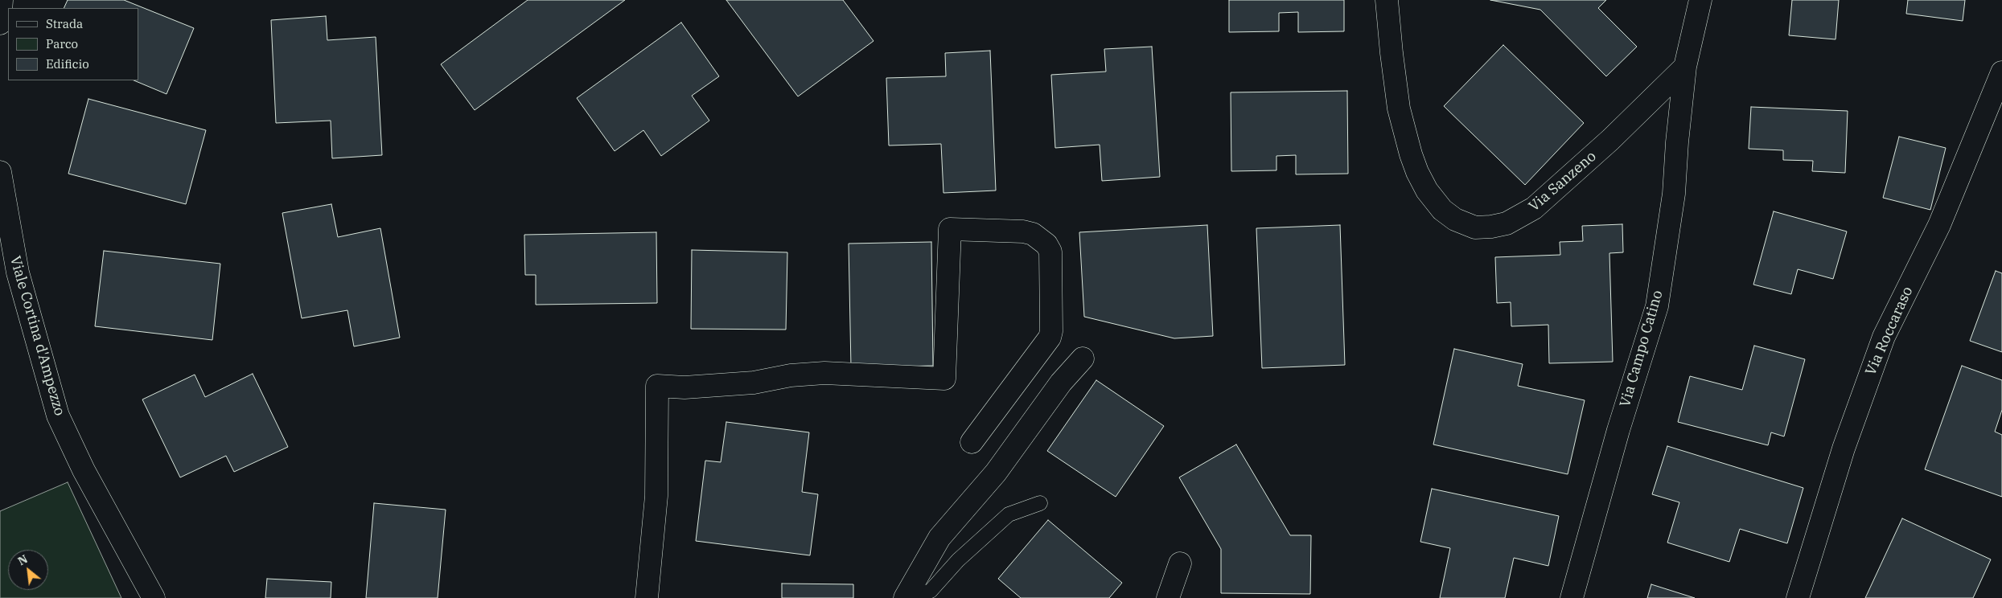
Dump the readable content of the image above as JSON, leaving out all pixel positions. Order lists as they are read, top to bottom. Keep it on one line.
{"streets":{"street":["Via Sanzeno","Via Roccaraso","Viale Cortina d'Ampezzo","Via Campo Catino"]},"crossings":[["Via Sanzeno","Via Campo Catino"]],"legend":["Strada","Parco","Edificio"],"north":"top left"}
